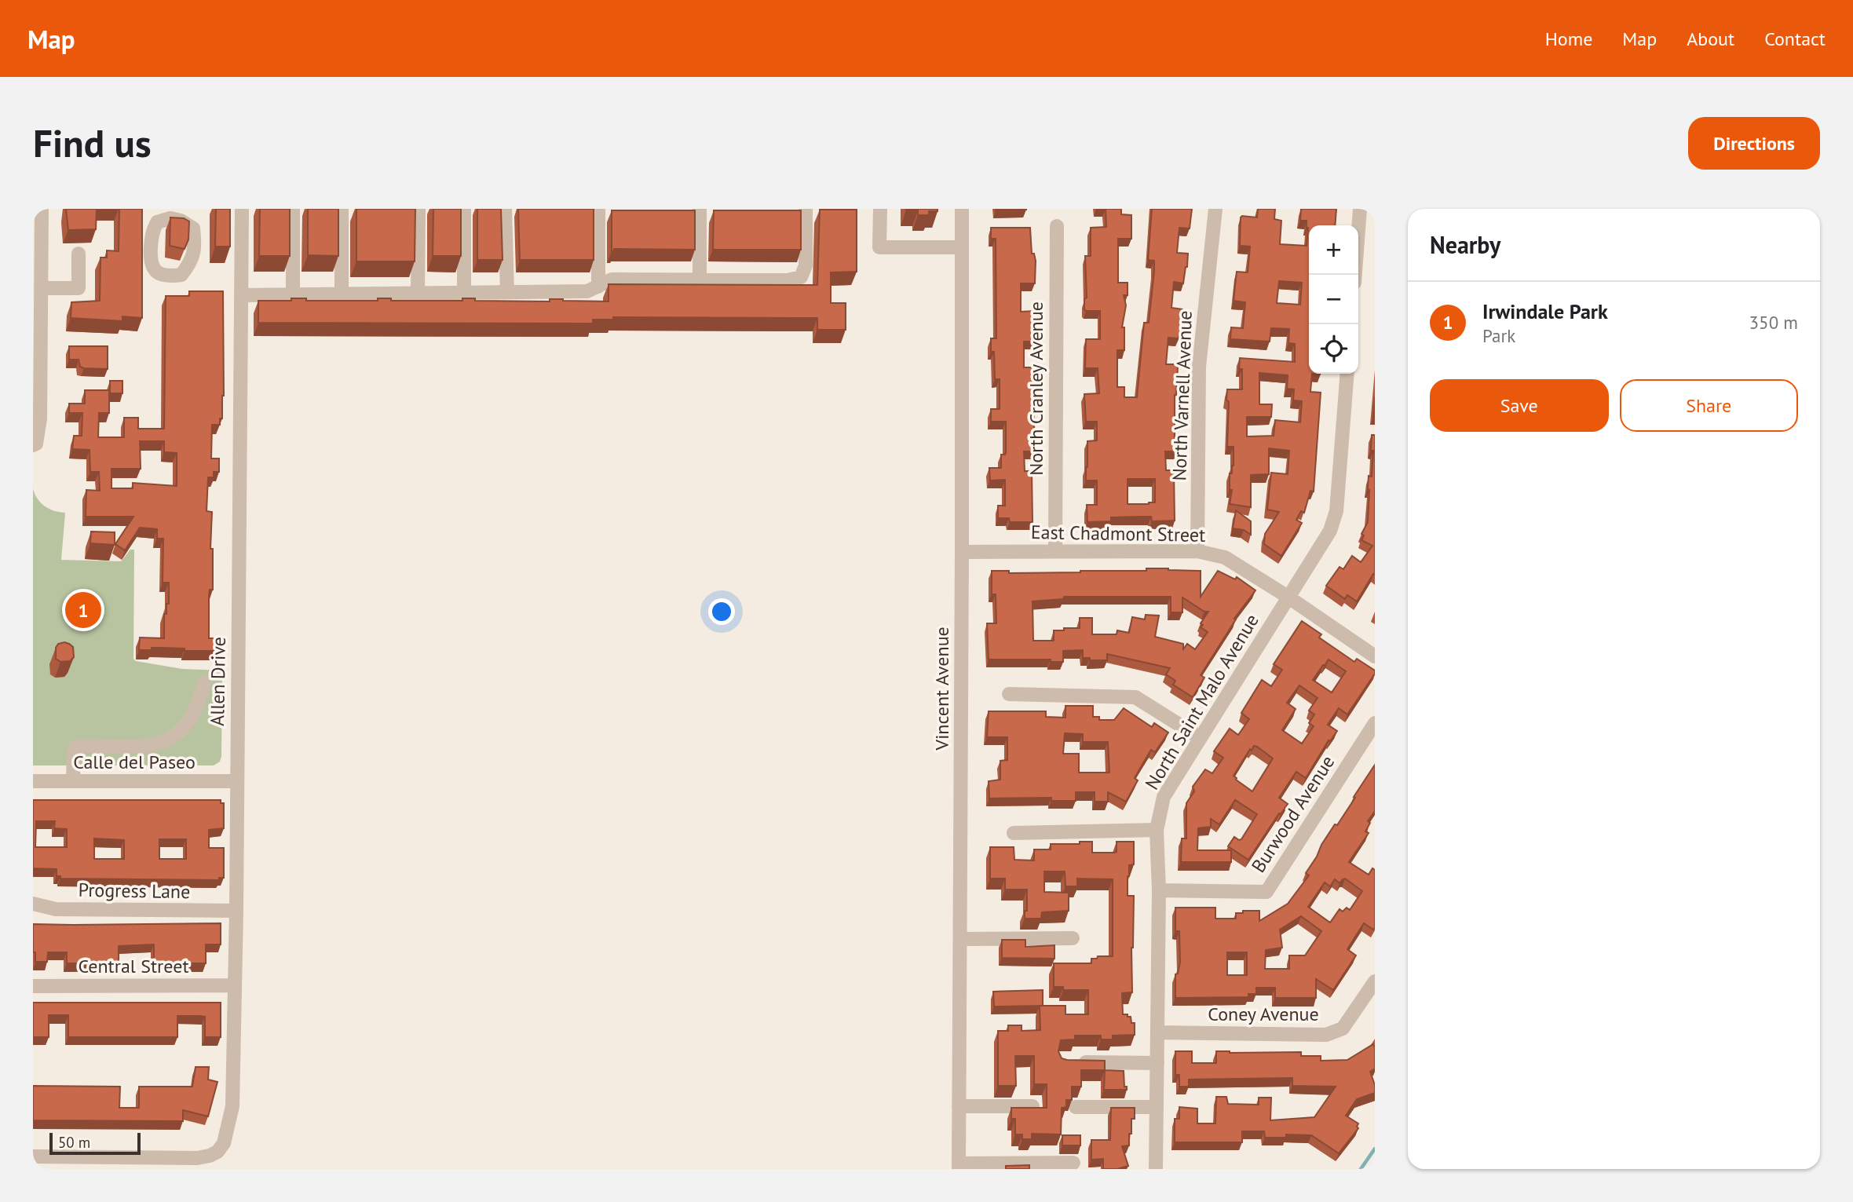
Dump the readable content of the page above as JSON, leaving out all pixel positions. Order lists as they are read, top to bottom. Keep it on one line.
{"streets":{"street":["North Cranley Avenue","North Varnell Avenue","East Chadmont Street","Allen Drive","Vincent Avenue","North Saint Malo Avenue","Calle del Paseo","Burwood Avenue","Progress Lane","Central Street","Coney Avenue"]},"crossings":[["North Cranley Avenue","East Chadmont Street"],["North Varnell Avenue","East Chadmont Street"],["East Chadmont Street","Vincent Avenue"],["East Chadmont Street","North Saint Malo Avenue"],["Allen Drive","Calle del Paseo"],["Allen Drive","Progress Lane"],["Allen Drive","Central Street"],["North Saint Malo Avenue","Burwood Avenue"],["North Saint Malo Avenue","Coney Avenue"]],"scale_bar":"50 m","page":{"header":"Map","nav":["Home","Map","About","Contact"],"buttons":["Directions",["Save","Share"]],"title":"Find us","heading":"Nearby","map_buttons":["+","−"],"list":[{"mark":"1","name":"Irwindale Park","note":"Park","value":"350 m"}],"pins":"1","scale":"50 m"}}
